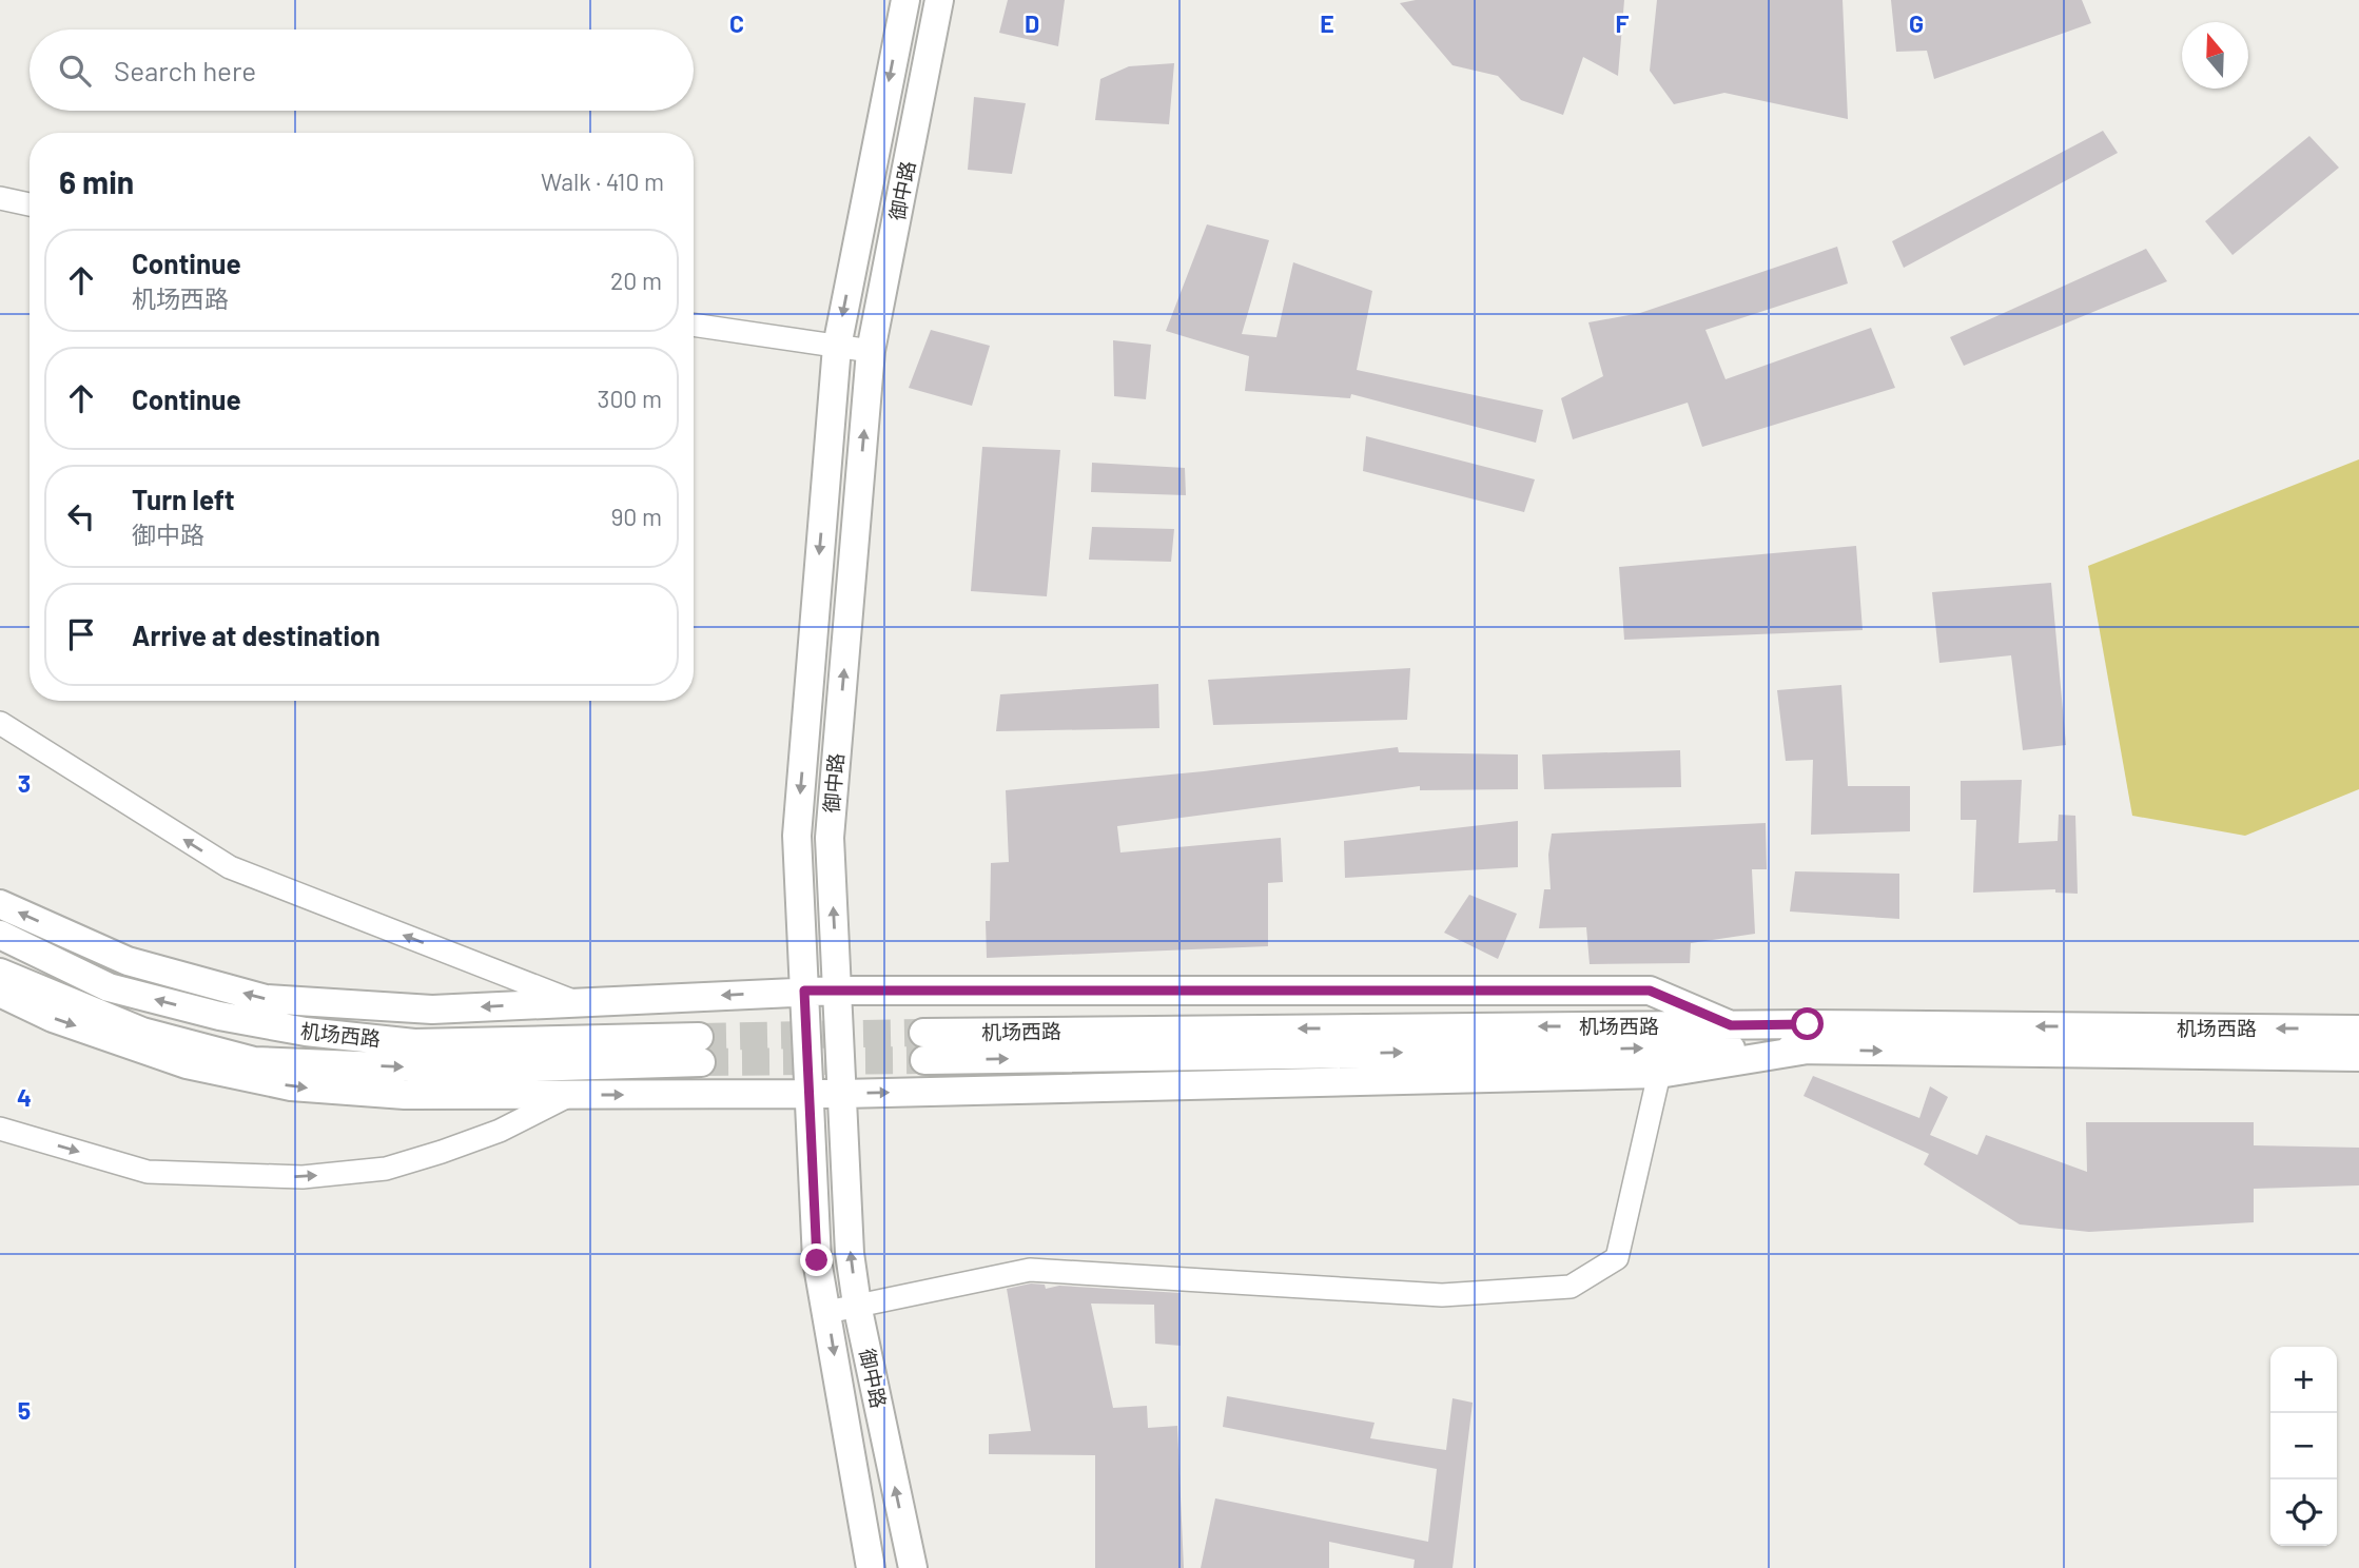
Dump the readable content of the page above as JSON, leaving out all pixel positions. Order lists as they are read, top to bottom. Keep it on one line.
{"streets":{"main road":["御中路","机场西路"]},"north":"top","page":{"search":"Search here","heading":["6 min","Walk · 410 m"],"list":[["Continue","机场西路","20 m"],["Continue","300 m"],["Turn left","御中路","90 m"],"Arrive at destination"],"map_buttons":["+","−"]},"grid":{"columns":["C","D","E","F","G"],"rows":["3","4","5"]}}
